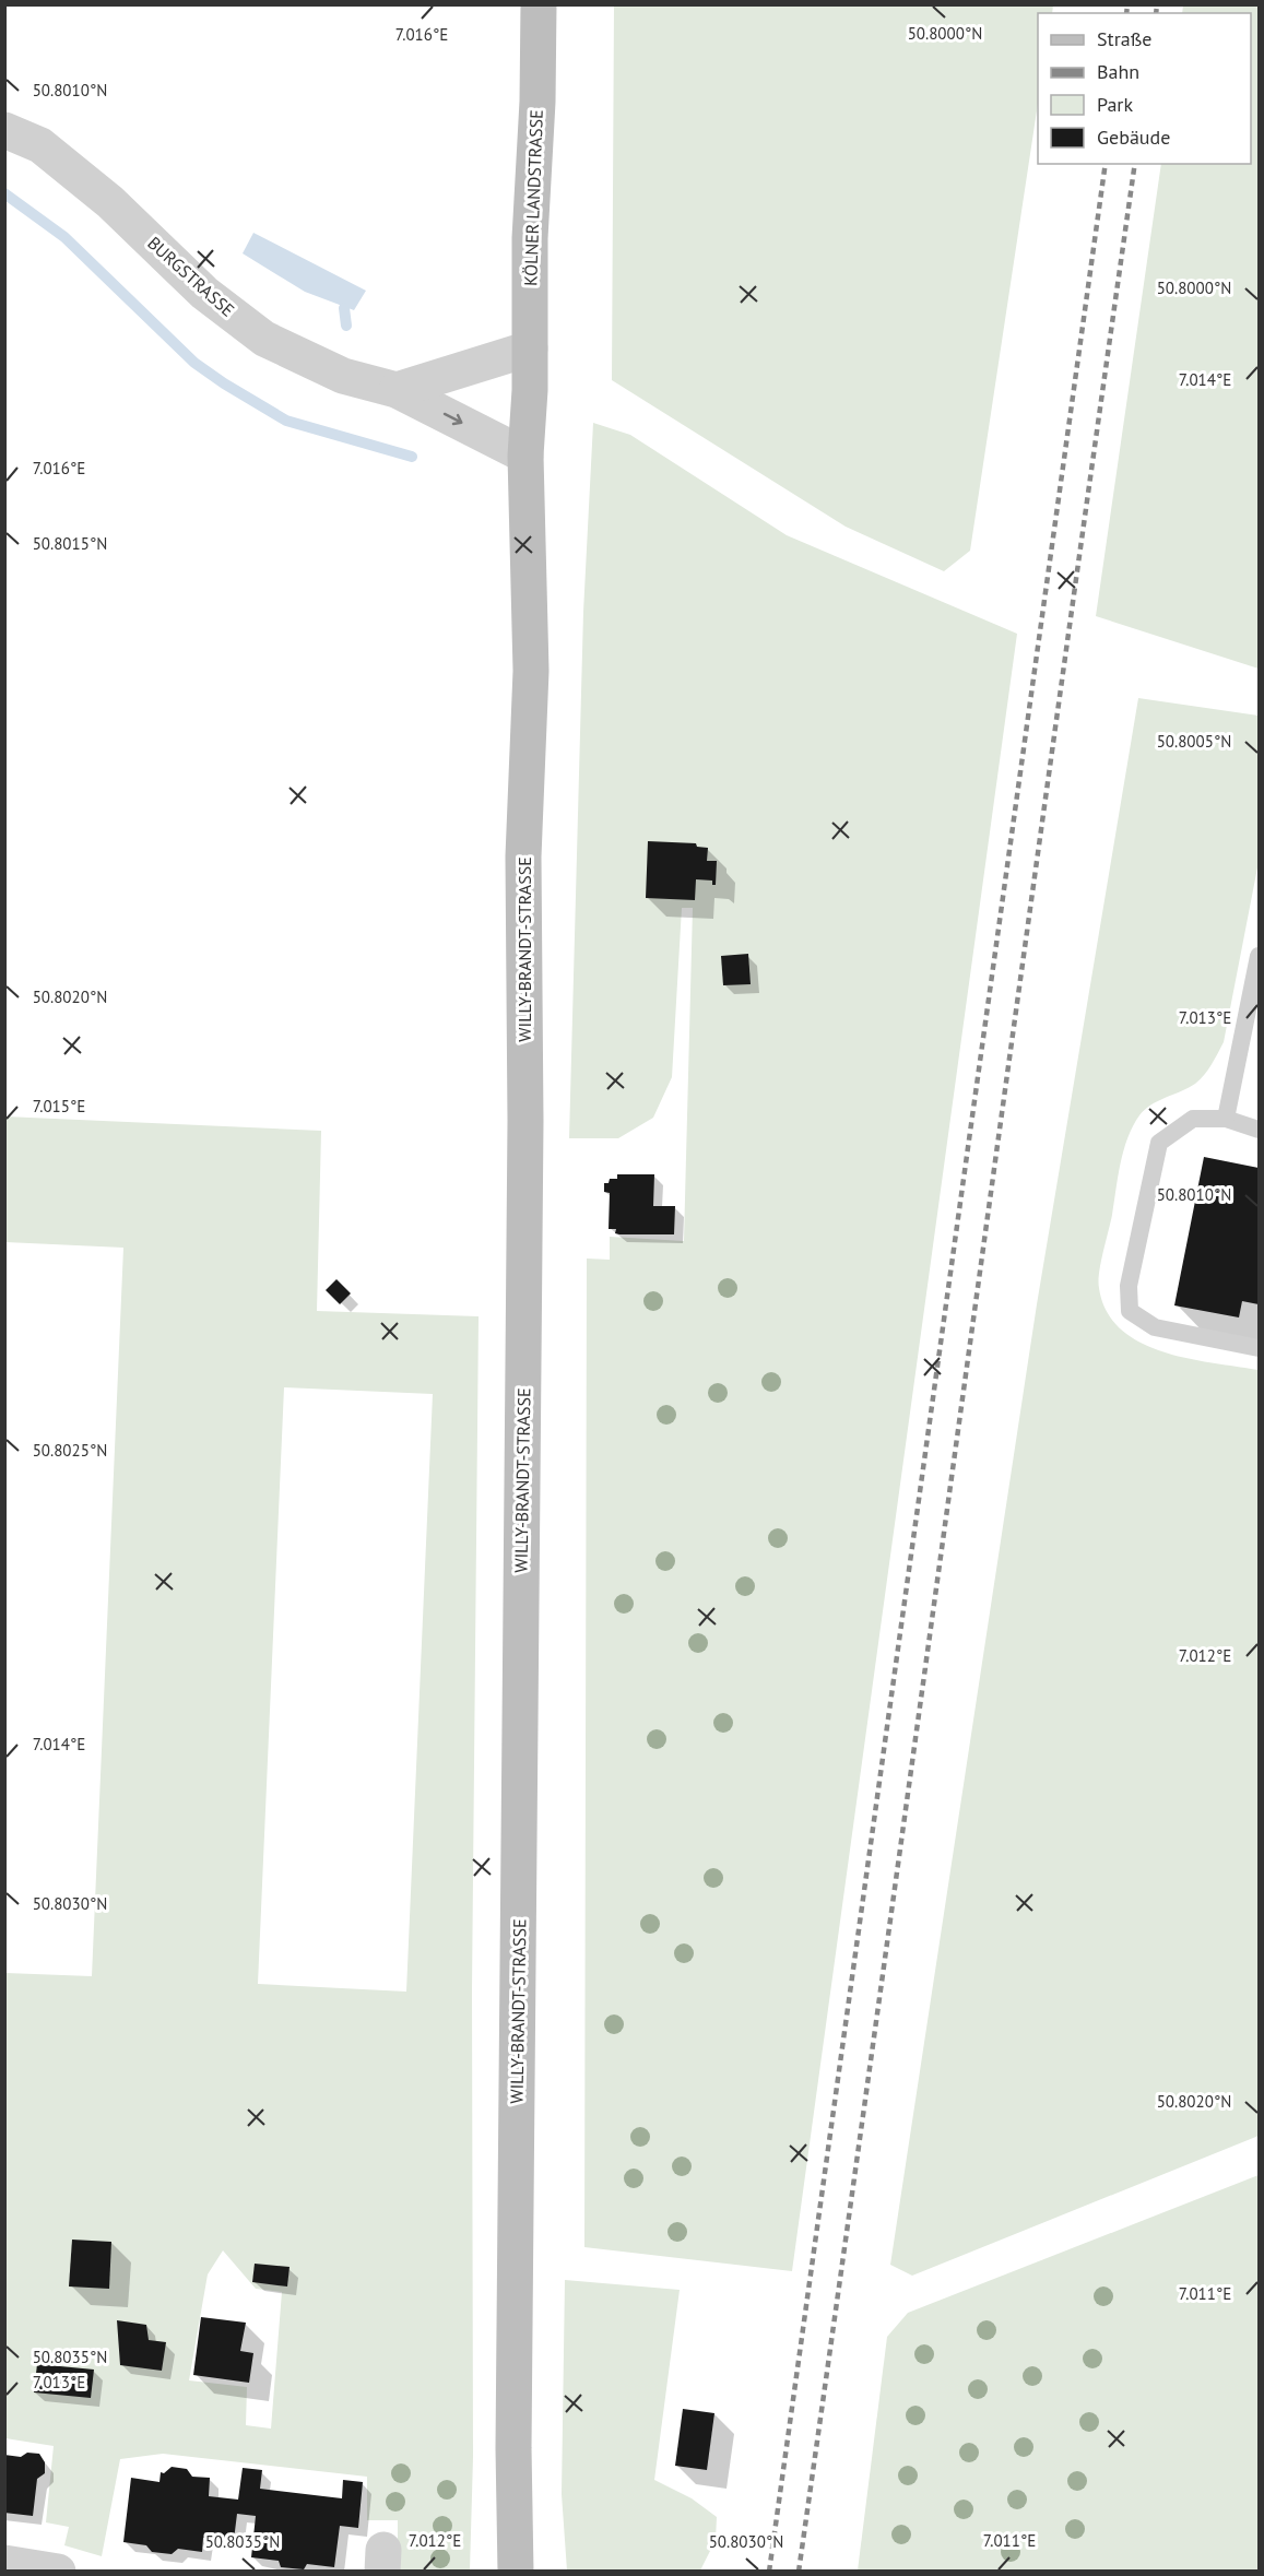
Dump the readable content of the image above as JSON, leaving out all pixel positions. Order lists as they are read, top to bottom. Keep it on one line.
{"streets":{"main road":["KÖLNER LANDSTRASSE","WILLY-BRANDT-STRASSE"],"street":["BURGSTRASSE"]},"crossings":[["KÖLNER LANDSTRASSE","WILLY-BRANDT-STRASSE"],["BURGSTRASSE","WILLY-BRANDT-STRASSE"]],"legend":["Straße","Bahn","Park","Gebäude"],"coordinates":["50.8000°N","7.016°E","50.8010°N","7.014°E","50.8015°N","50.8005°N","50.8020°N","7.013°E","7.015°E","50.8025°N","7.012°E","50.8030°N","7.011°E","50.8035°N"]}
